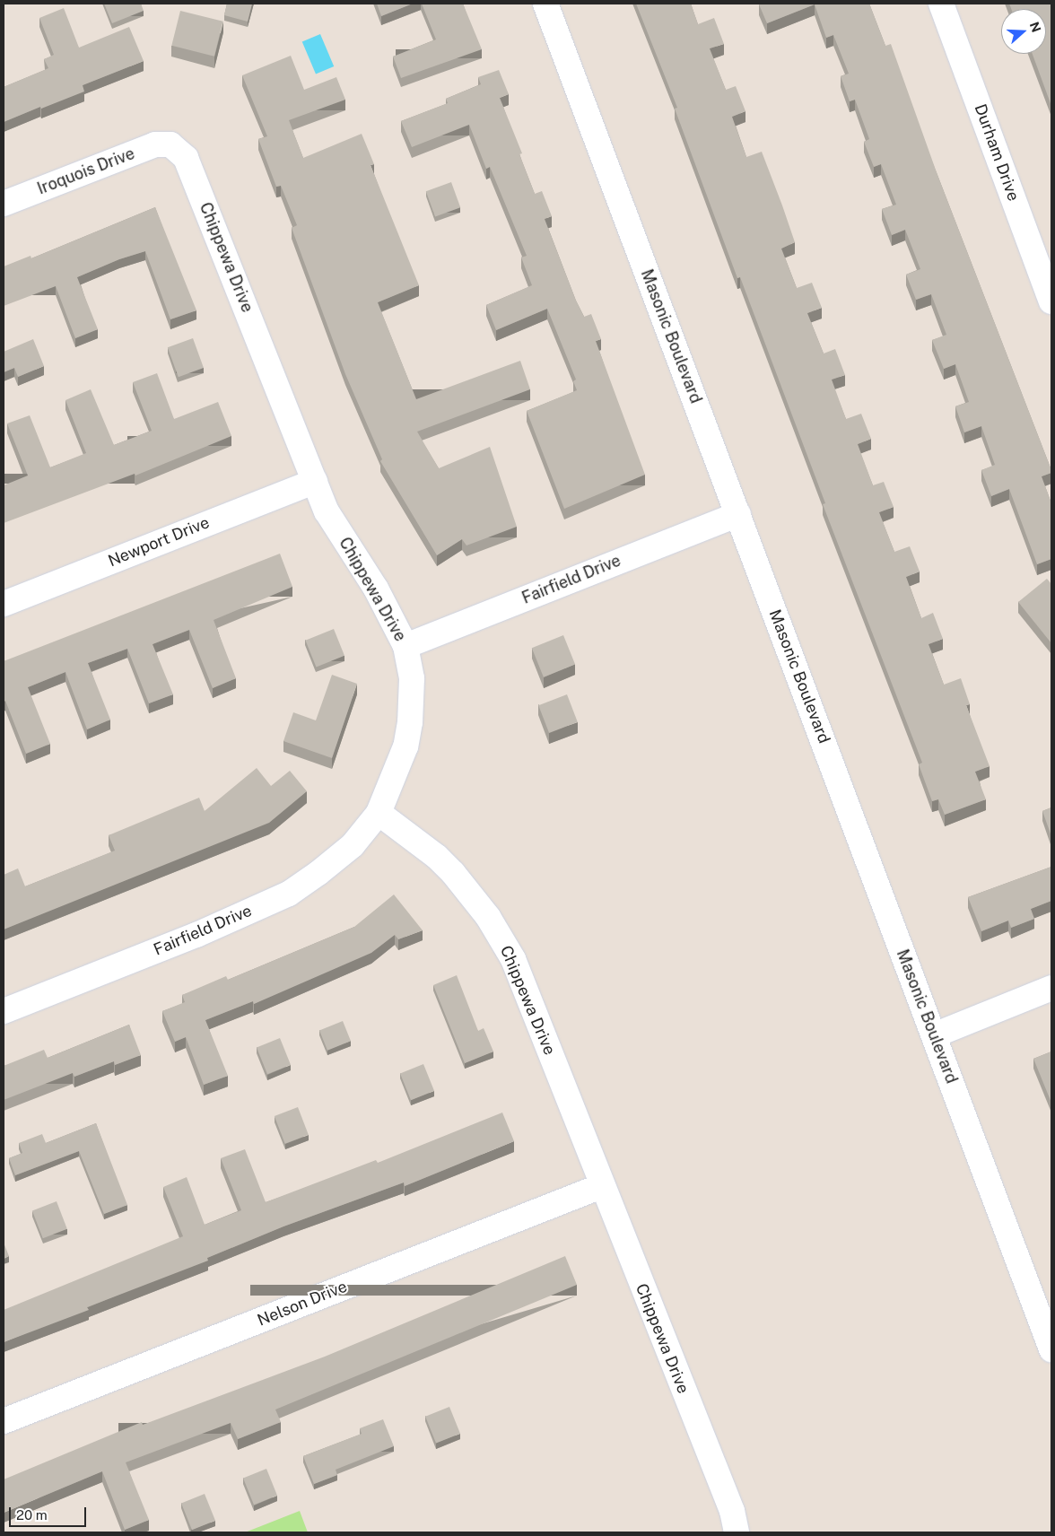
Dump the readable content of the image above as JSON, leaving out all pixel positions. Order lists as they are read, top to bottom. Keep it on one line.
{"streets":{"street":["Durham Drive","Iroquois Drive","Chippewa Drive","Masonic Boulevard","Newport Drive","Fairfield Drive","Nelson Drive"]},"crossings":[["Iroquois Drive","Chippewa Drive"],["Chippewa Drive","Newport Drive"],["Chippewa Drive","Fairfield Drive"],["Chippewa Drive","Nelson Drive"],["Masonic Boulevard","Fairfield Drive"]],"scale_bar":"20 m","north":"right"}
